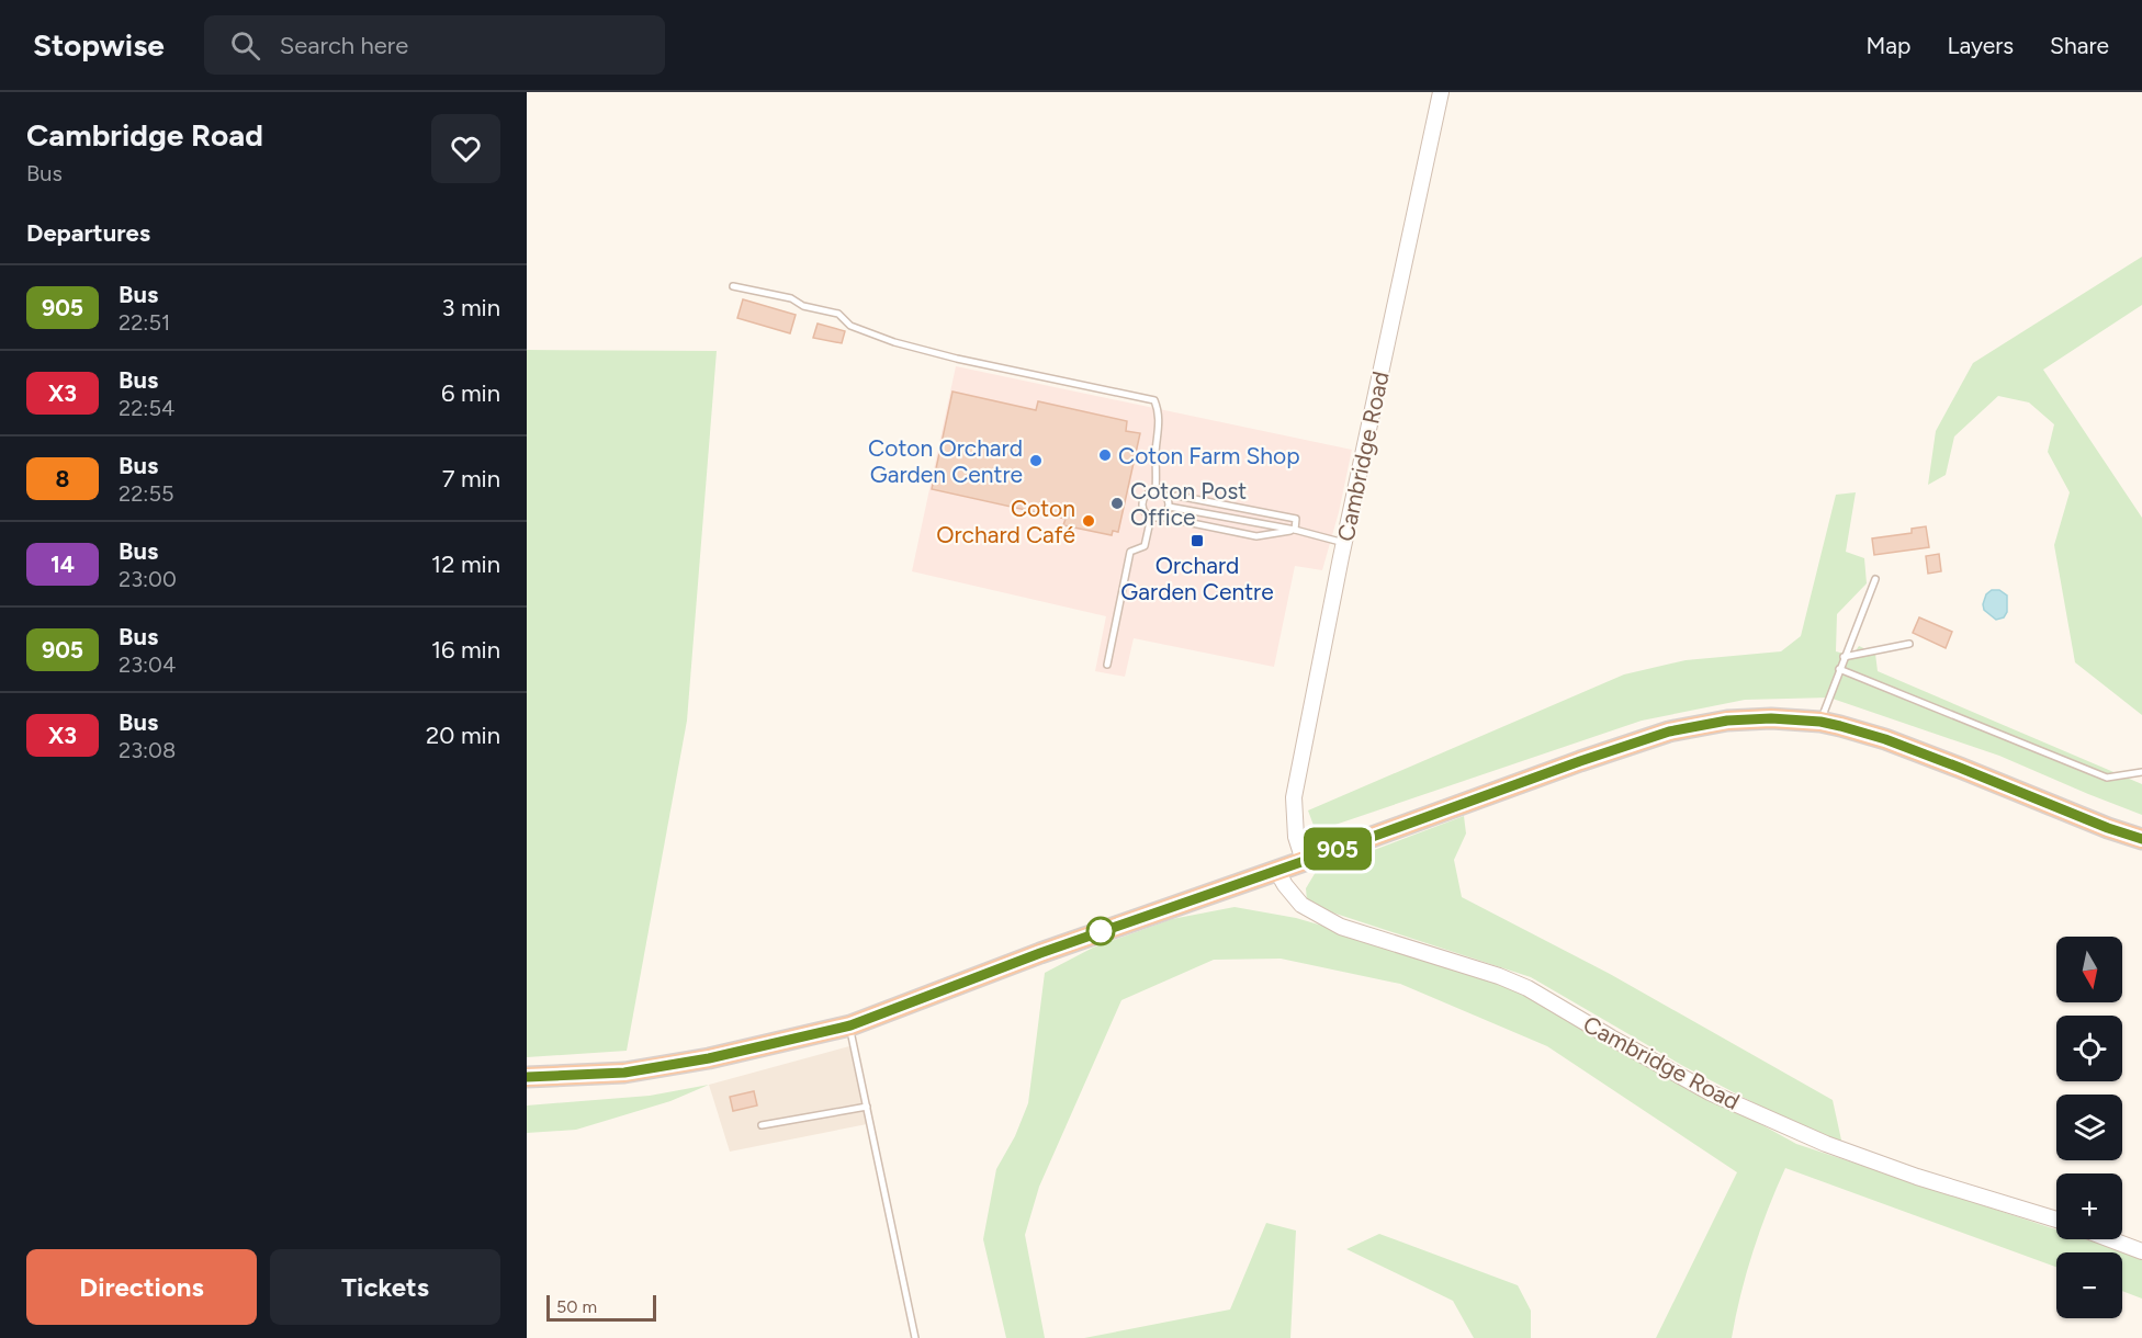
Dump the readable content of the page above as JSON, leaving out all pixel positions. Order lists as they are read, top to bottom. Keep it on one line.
{"streets":{"street":["Cambridge Road"]},"places":{"other":["Coton Farm Shop","Coton Orchard Garden Centre","Coton Post Office","Coton Orchard Café"],"transit":["Orchard Garden Centre"]},"lines":["bus line 905"],"scale_bar":"50 m","north":"bottom","page":{"header":"Stopwise","search":"Search here","nav":["Map","Layers","Share"],"heading":[["Cambridge Road","Bus"],"Departures"],"on_map":"905","list":[{"mark":"905","name":"Bus","note":"22:51","value":"3 min"},{"mark":"X3","name":"Bus","note":"22:54","value":"6 min"},{"mark":"8","name":"Bus","note":"22:55","value":"7 min"},{"mark":"14","name":"Bus","note":"23:00","value":"12 min"},{"mark":"905","name":"Bus","note":"23:04","value":"16 min"},{"mark":"X3","name":"Bus","note":"23:08","value":"20 min"}],"map_buttons":["+","−"],"buttons":["Directions","Tickets"],"scale":"50 m"}}
